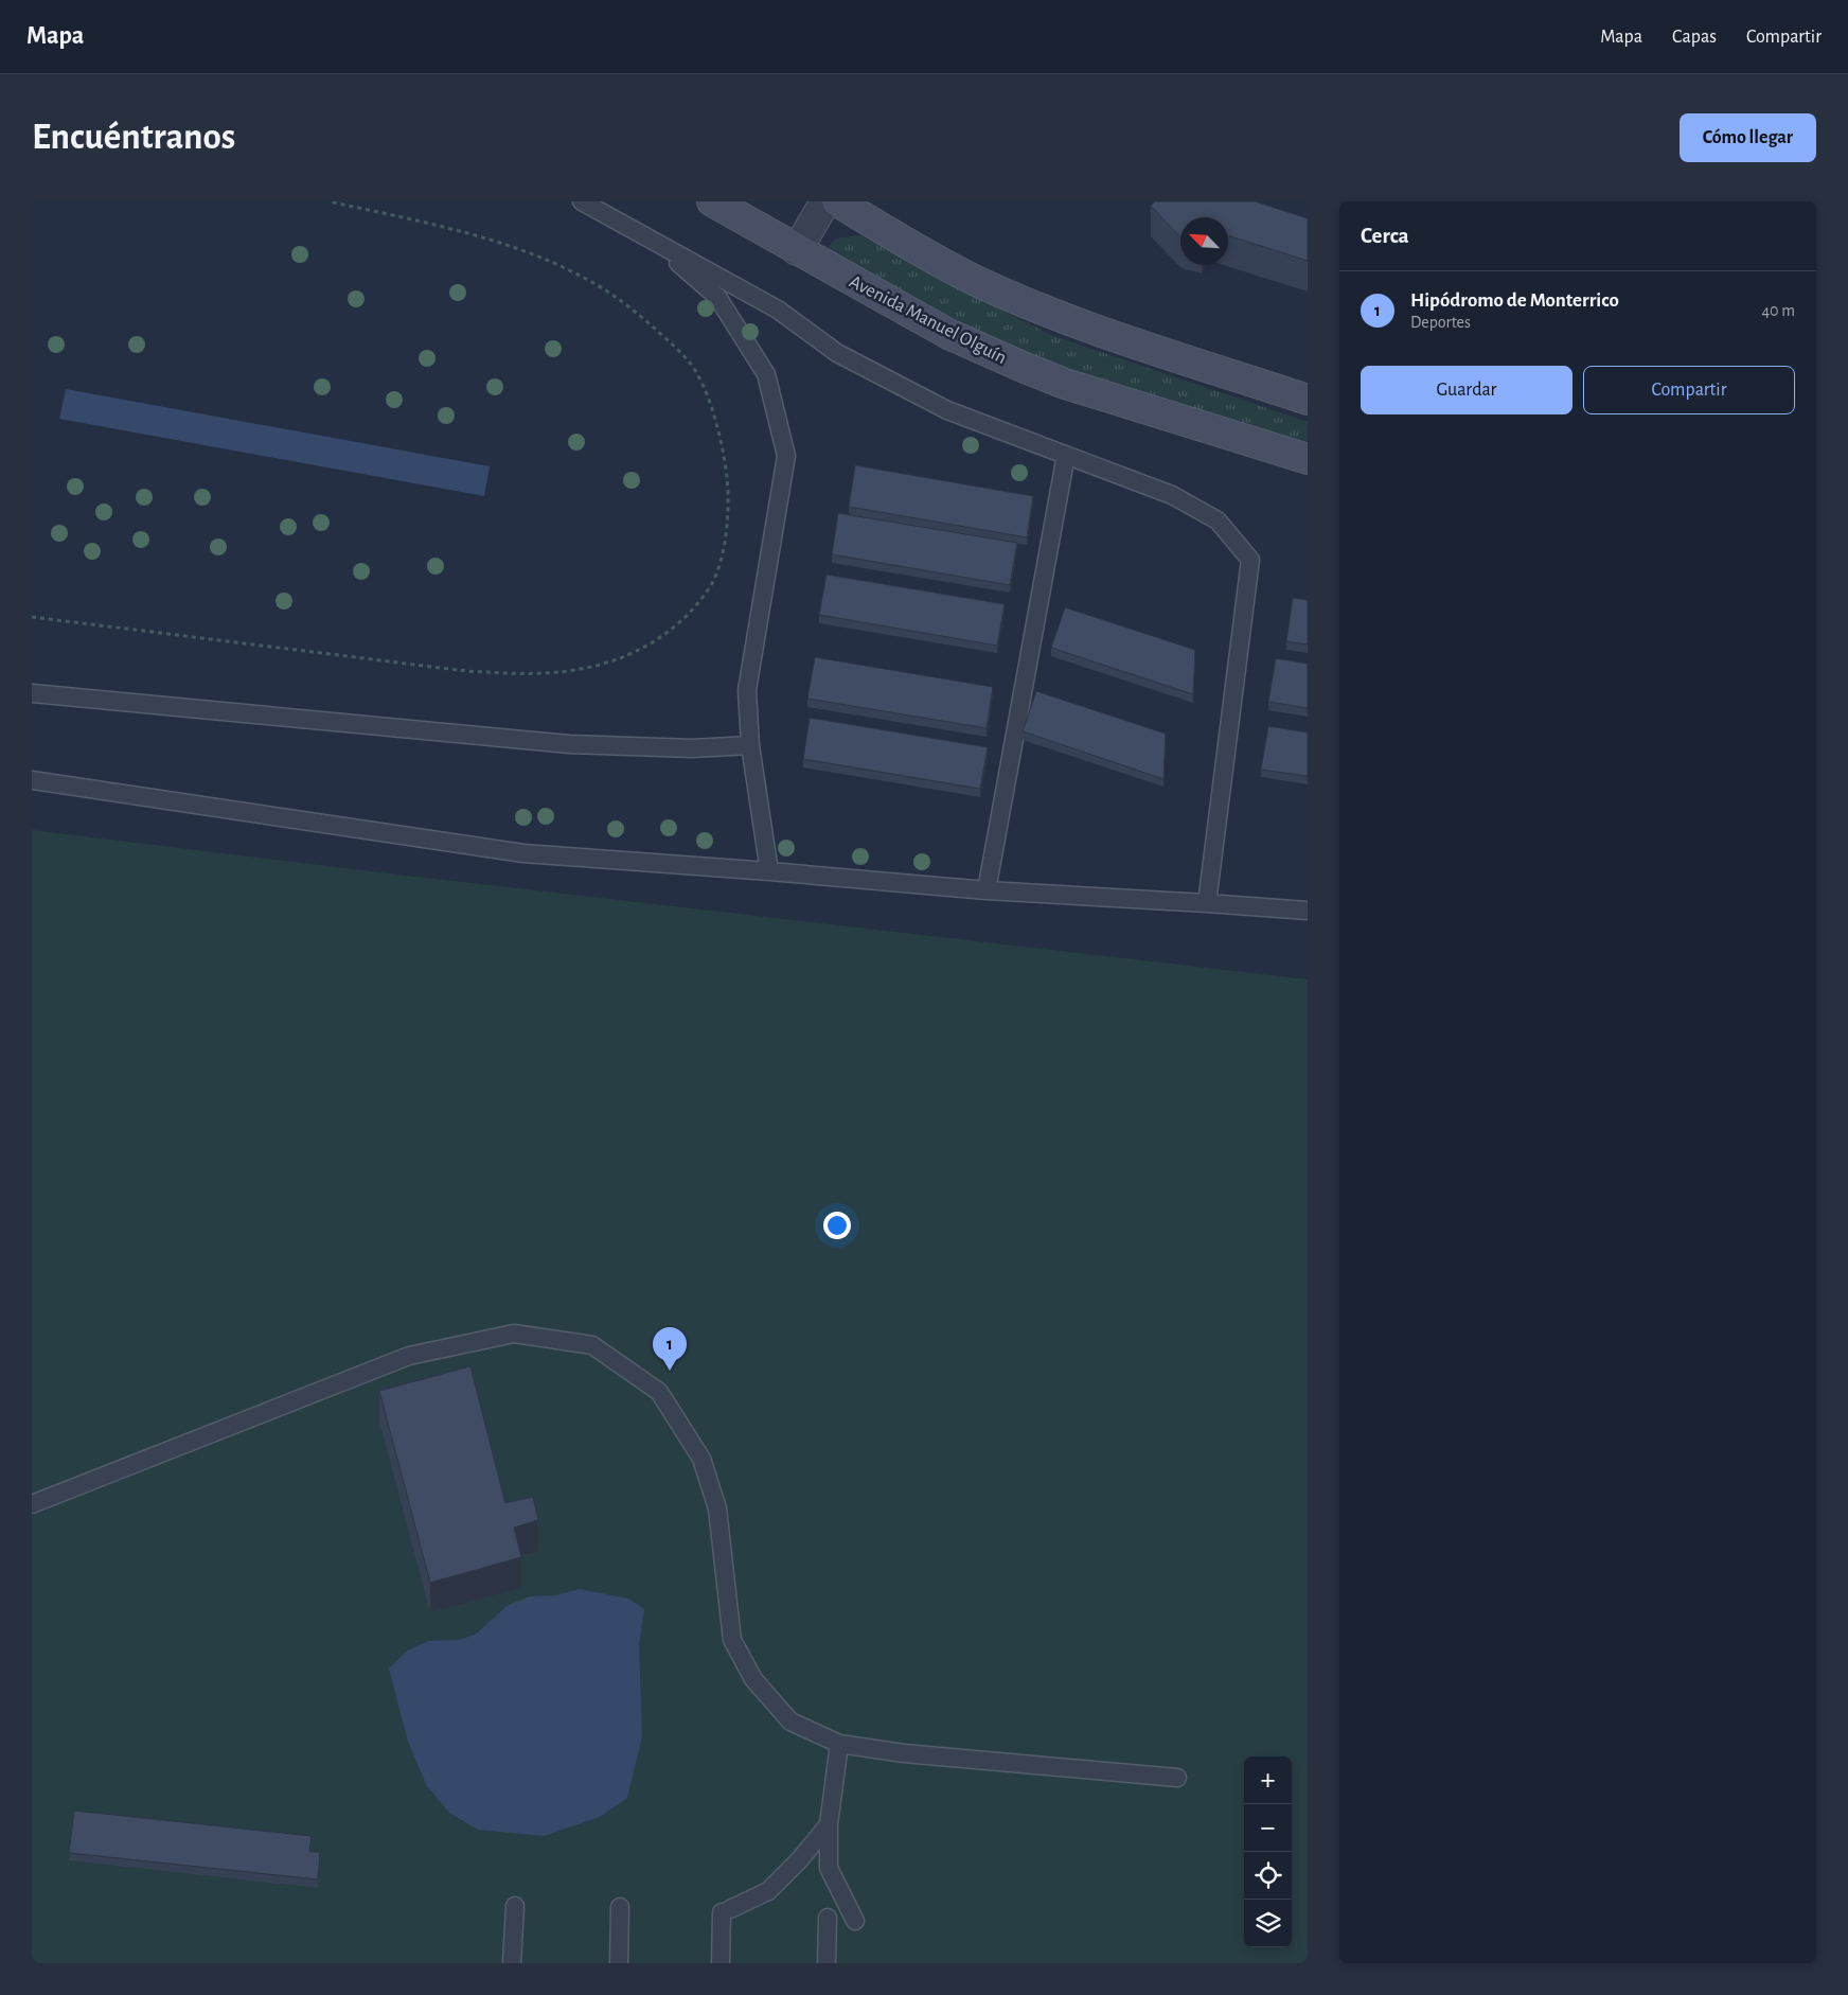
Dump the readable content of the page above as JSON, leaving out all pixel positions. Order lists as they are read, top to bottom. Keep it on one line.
{"streets":{"street":["Avenida Manuel Olguín"]},"north":"top left","page":{"header":"Mapa","nav":["Mapa","Capas","Compartir"],"buttons":["Cómo llegar",["Guardar","Compartir"]],"title":"Encuéntranos","heading":"Cerca","list":[{"mark":"1","name":"Hipódromo de Monterrico","note":"Deportes","value":"40 m"}],"pins":"1","map_buttons":["+","−"]}}
